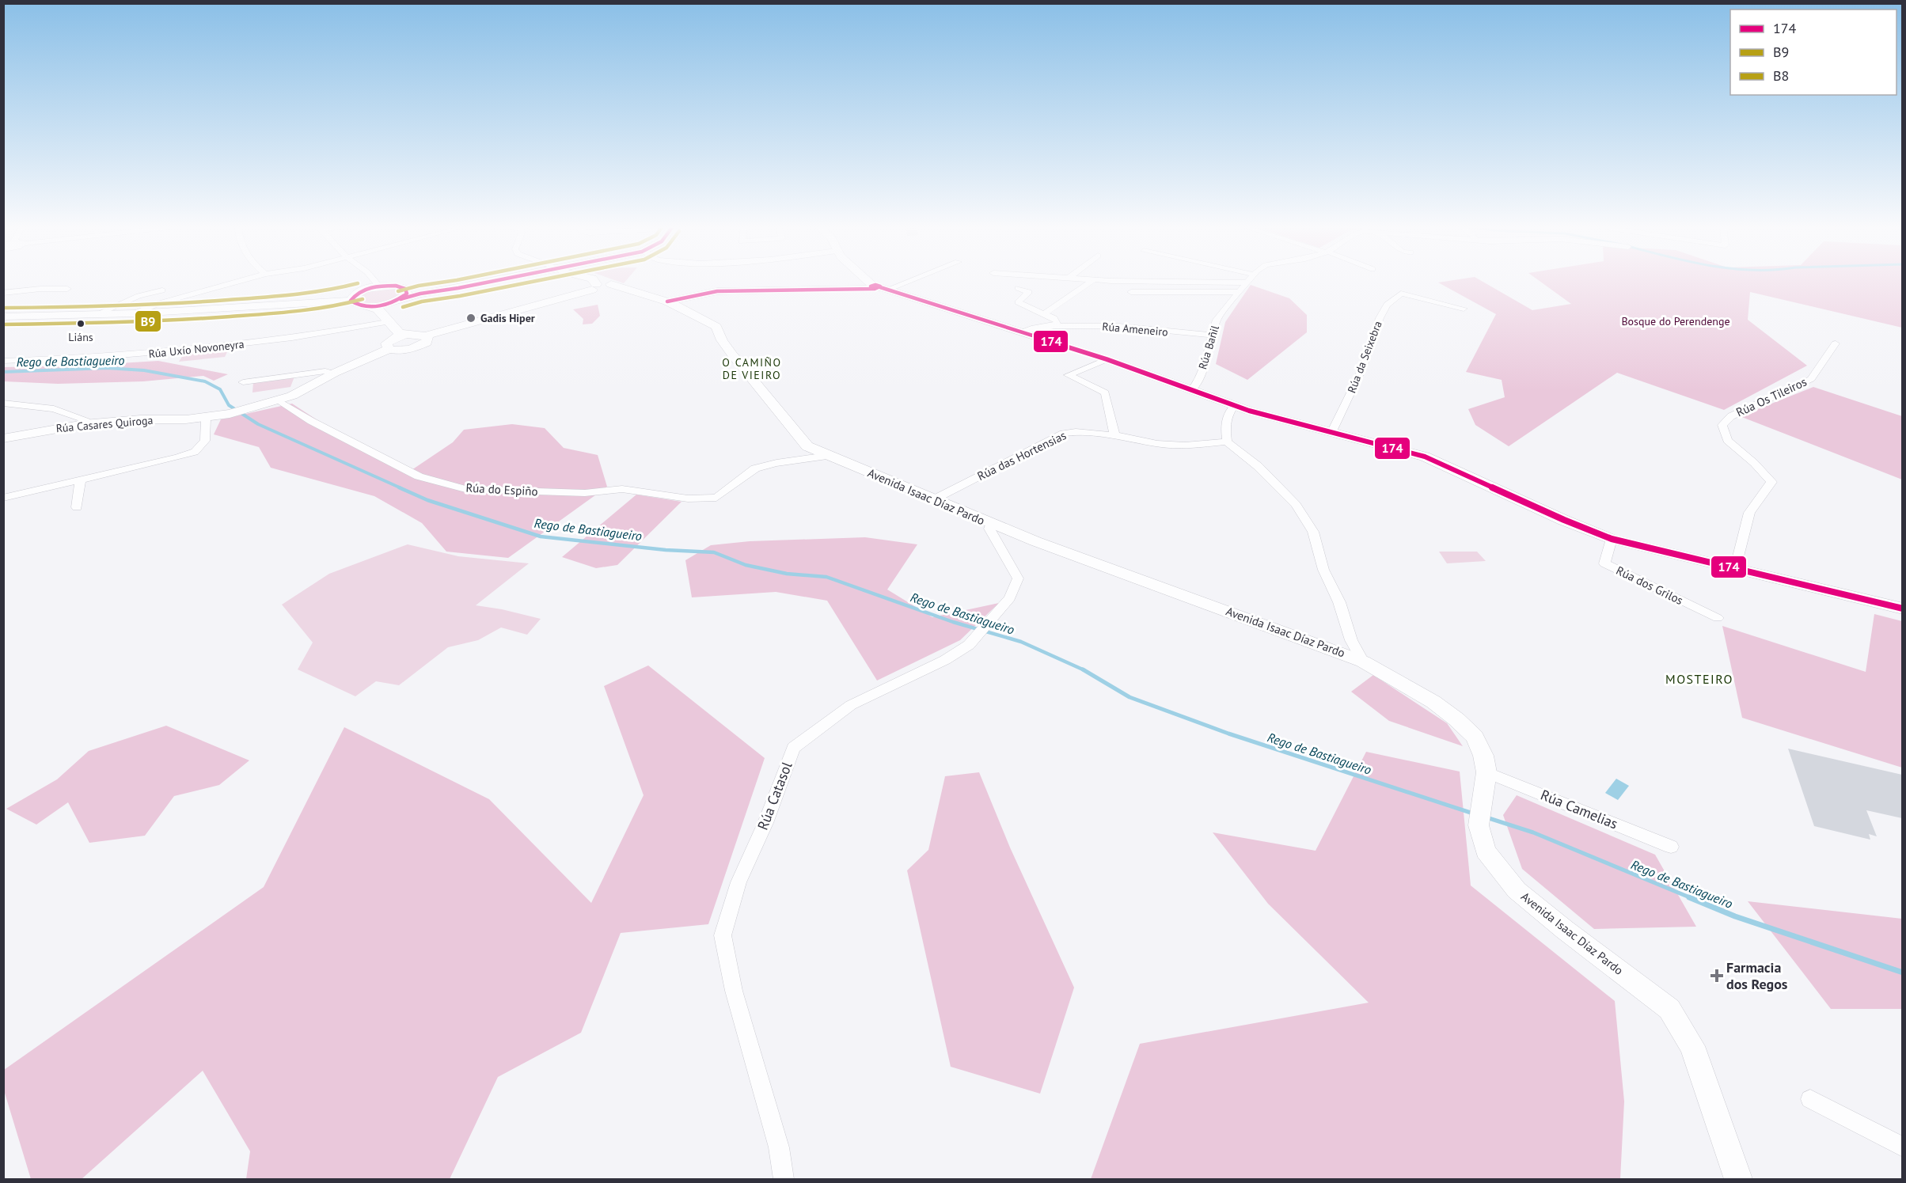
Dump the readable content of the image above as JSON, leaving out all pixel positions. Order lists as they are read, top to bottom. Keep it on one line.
{"streets":{"street":["Rúa Ameneiro","Rúa Bañil","Rúa Uxío Novoneyra","Rúa da Seixebra","Rúa Os Tileiros","Rúa Casares Quiroga","Rúa das Hortensias","Rúa do Espiño","Avenida Isaac Díaz Pardo","Rúa dos Grilos","Rúa Catasol","Rúa Camelias"]},"crossings":[["Rúa Ameneiro","Rúa Bañil"],["Rúa Casares Quiroga","Rúa do Espiño"],["Rúa Casares Quiroga","Avenida Isaac Díaz Pardo"],["Rúa das Hortensias","Avenida Isaac Díaz Pardo"],["Rúa do Espiño","Avenida Isaac Díaz Pardo"],["Avenida Isaac Díaz Pardo","Rúa Catasol"],["Avenida Isaac Díaz Pardo","Rúa Camelias"]],"districts":["O CAMIÑO DE VIEIRO","MOSTEIRO"],"water":["Rego de Bastiagueiro"],"parks":["Bosque do Perendenge"],"places":{"other":["Gadis Hiper","Liáns"],"health":["Farmacia dos Regos"]},"lines":["transit line 174","transit line B9","transit line B8"],"legend":["174","B9","B8"]}
